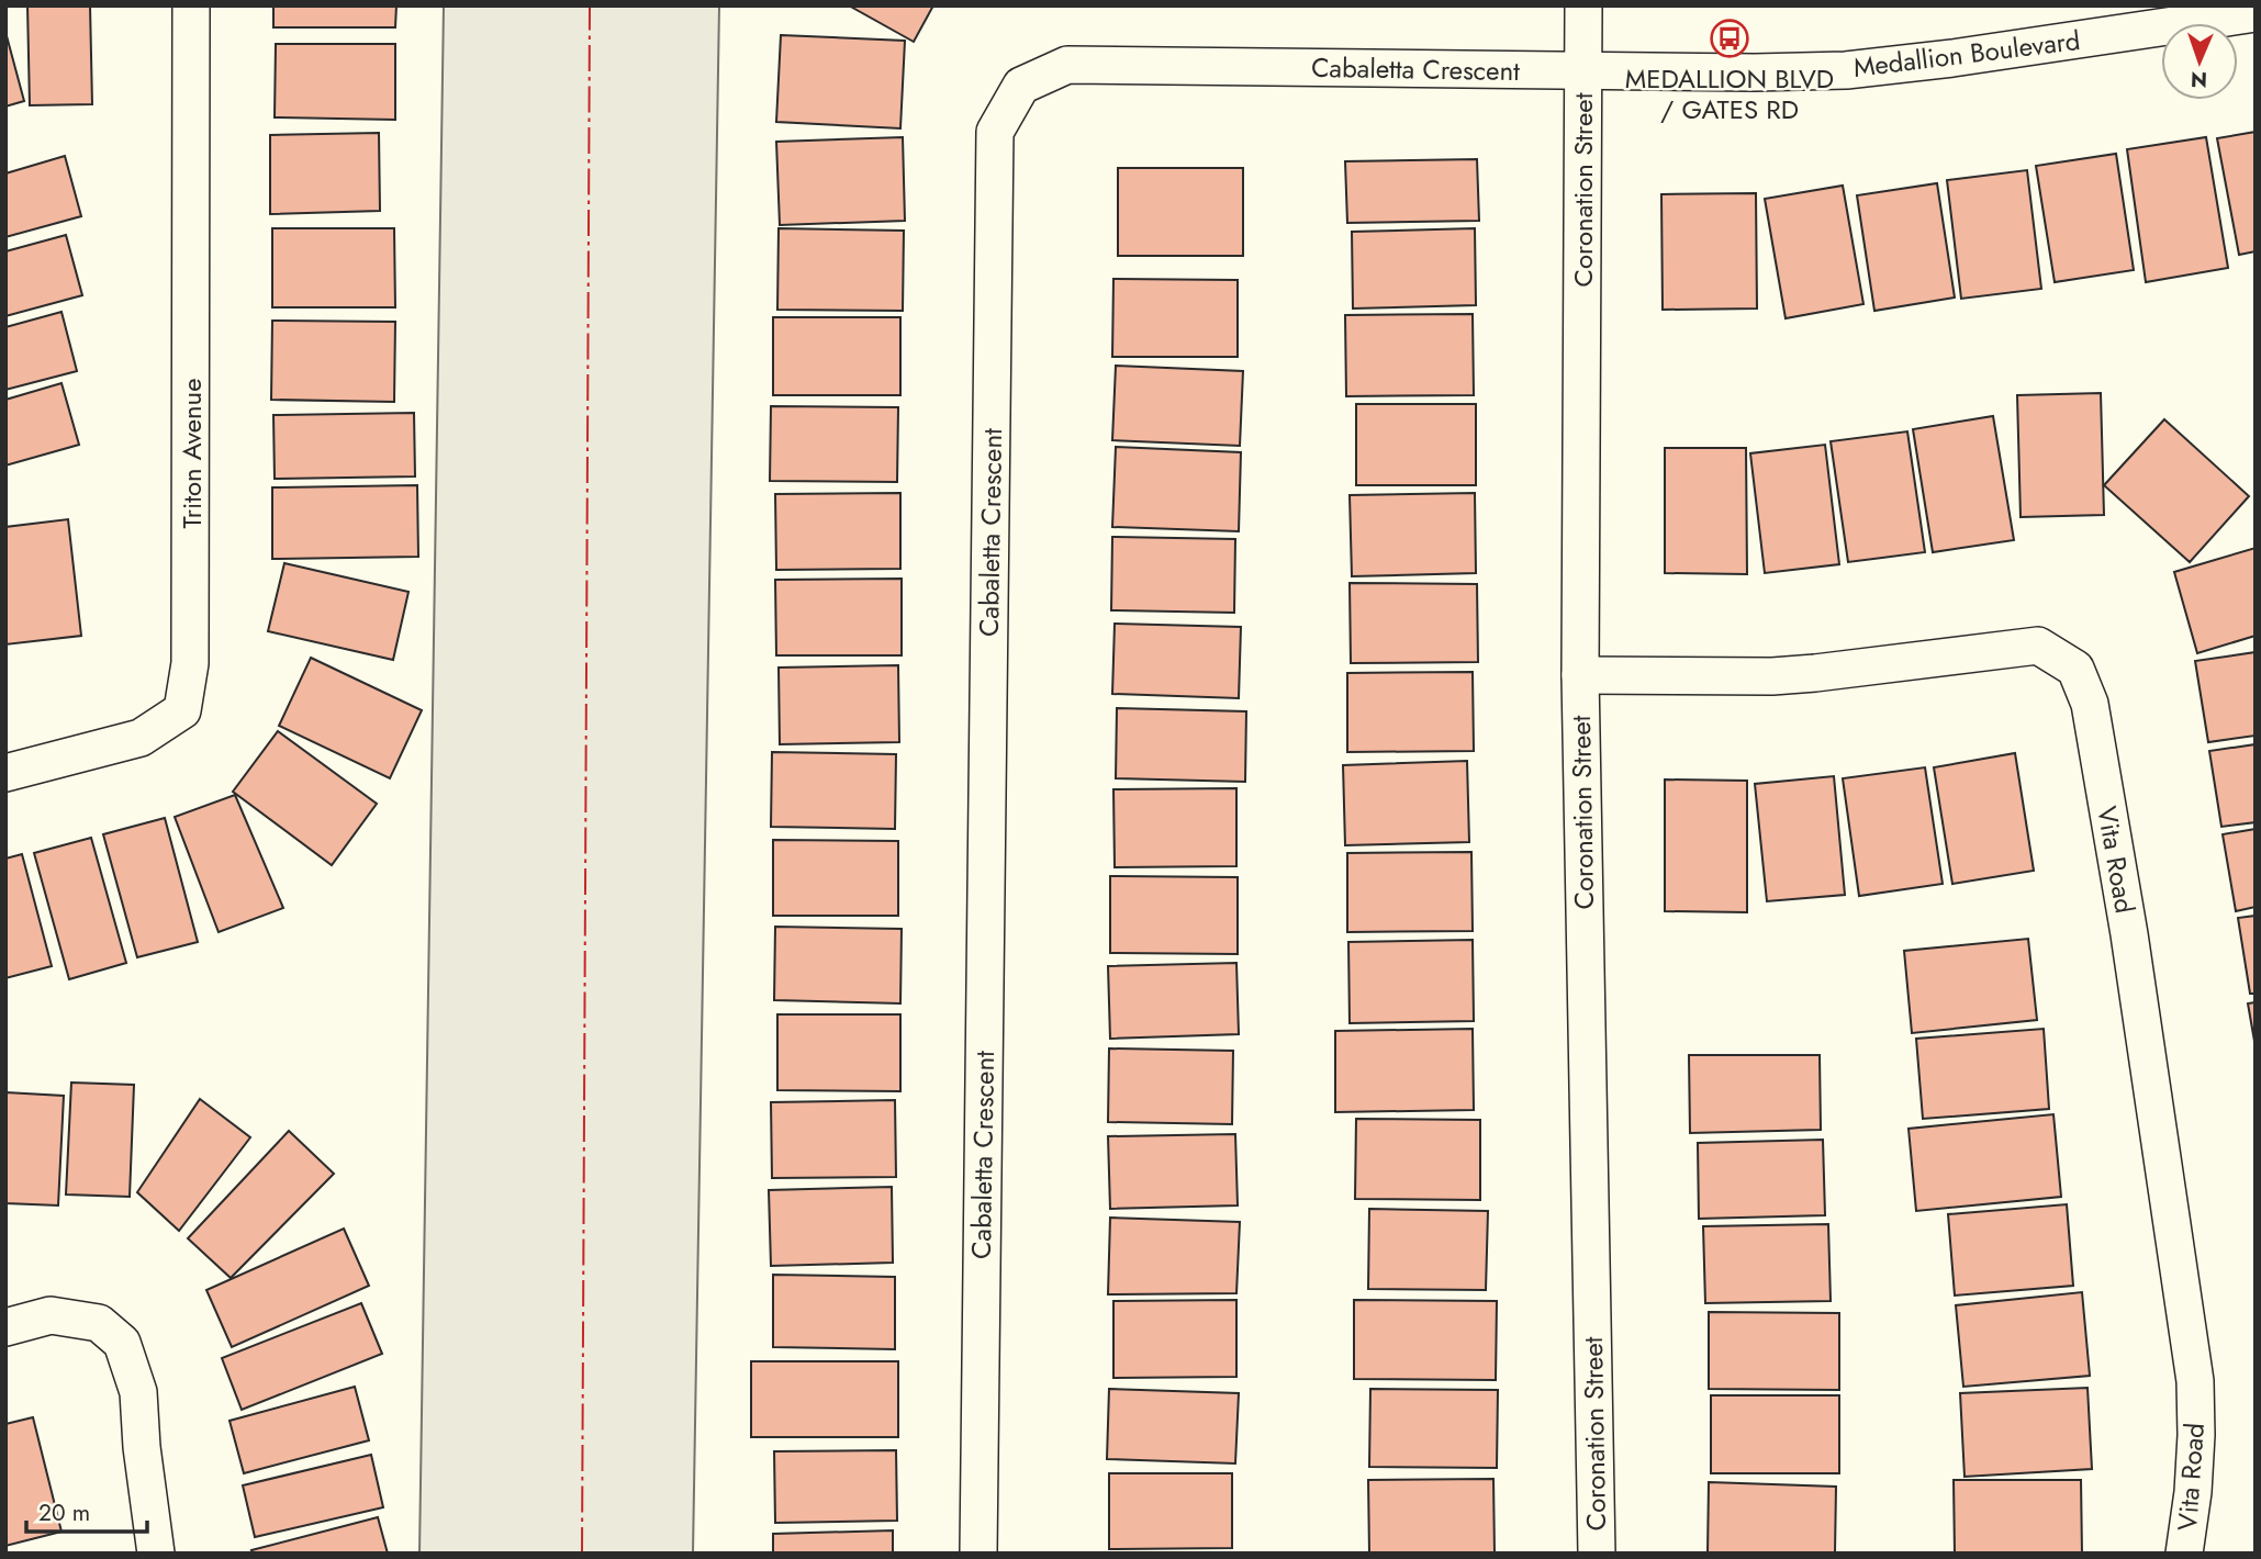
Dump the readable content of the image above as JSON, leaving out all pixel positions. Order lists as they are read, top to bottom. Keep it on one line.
{"streets":{"street":["Medallion Boulevard","Cabaletta Crescent","Coronation Street","Triton Avenue","Vita Road"]},"crossings":[["Medallion Boulevard","Cabaletta Crescent"],["Medallion Boulevard","Coronation Street"],["Cabaletta Crescent","Coronation Street"],["Coronation Street","Vita Road"]],"places":{"bus stop":["MEDALLION BLVD / GATES RD"]},"scale_bar":"20 m","north":"bottom"}
